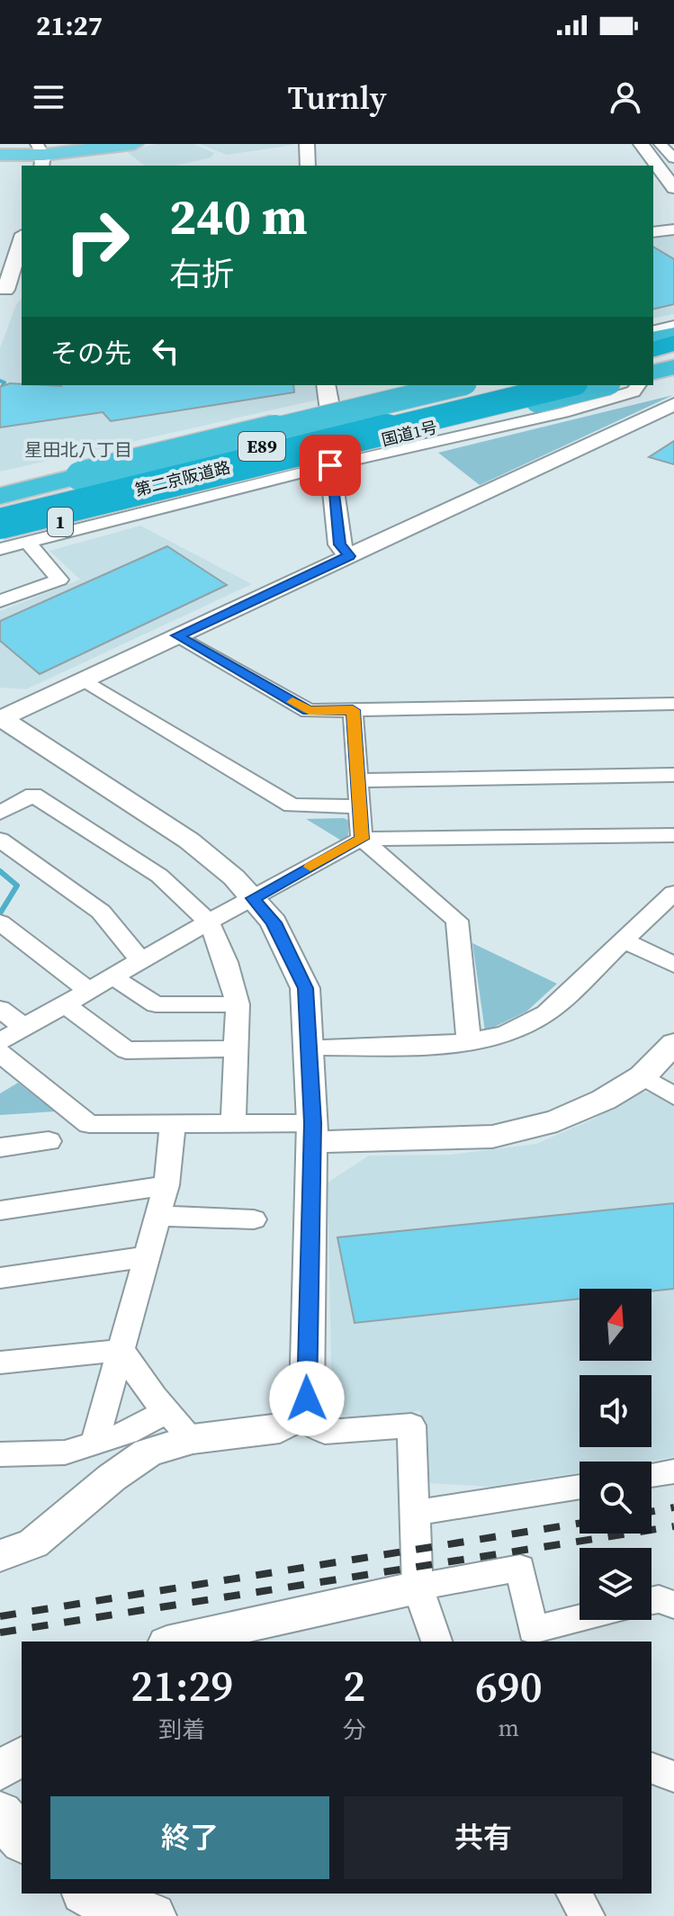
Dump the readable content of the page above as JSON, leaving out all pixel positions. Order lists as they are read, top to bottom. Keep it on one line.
{"streets":{"highway":["国道1号","E89","第二京阪道路","1"]},"districts":["星田北八丁目"],"north":"top","page":{"status":"21:27","header":"Turnly","turn":["240 m","右折"],"then":"その先","eta":["21:29","到着","2","分","690","m"],"buttons":["終了","共有"]}}
